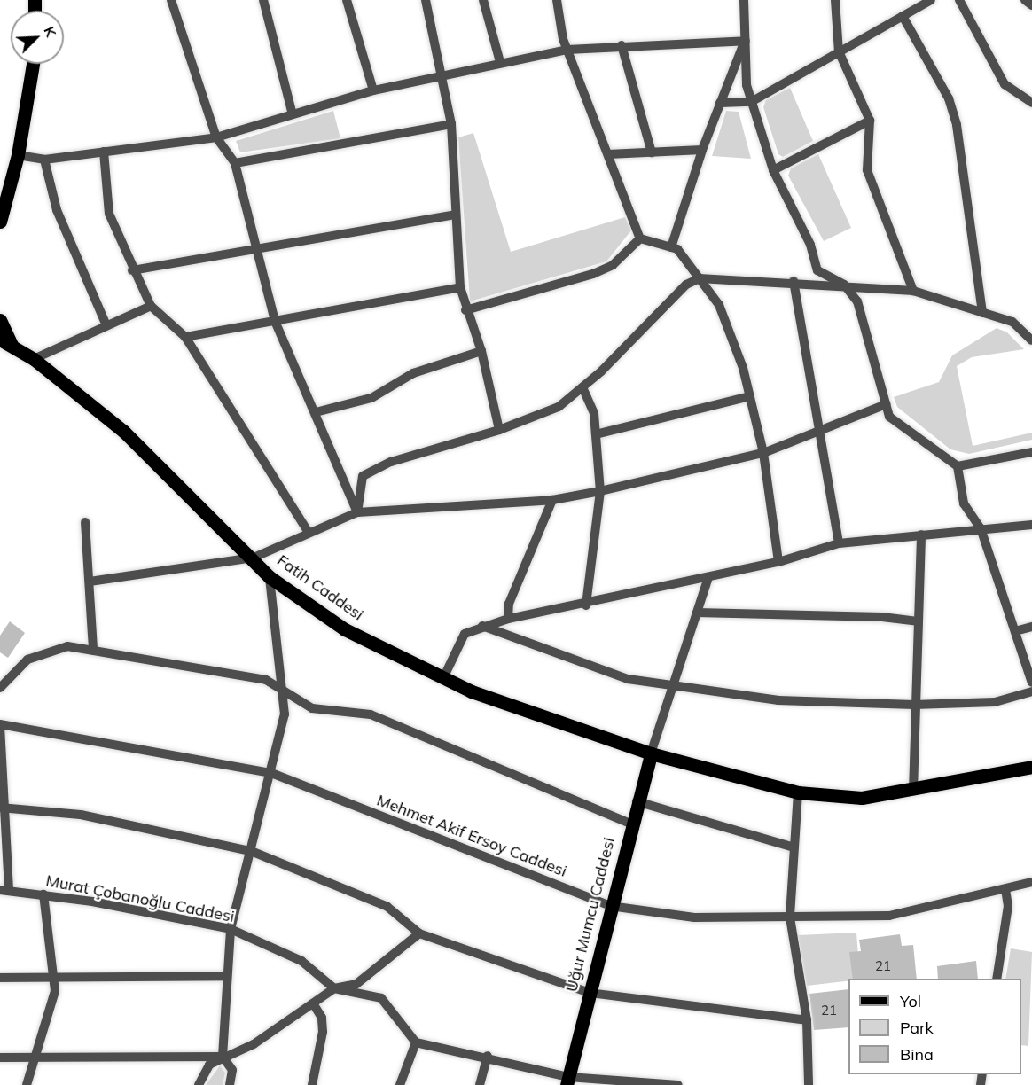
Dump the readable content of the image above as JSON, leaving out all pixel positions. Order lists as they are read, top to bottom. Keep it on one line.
{"streets":{"main road":["Fatih Caddesi","Uğur Mumcu Caddesi"],"street":["Mehmet Akif Ersoy Caddesi","Murat Çobanoğlu Caddesi"]},"crossings":[["Fatih Caddesi","Uğur Mumcu Caddesi"],["Mehmet Akif Ersoy Caddesi","Uğur Mumcu Caddesi"]],"house_numbers":["21","21"],"legend":["Yol","Park","Bina"],"north":"top right"}
